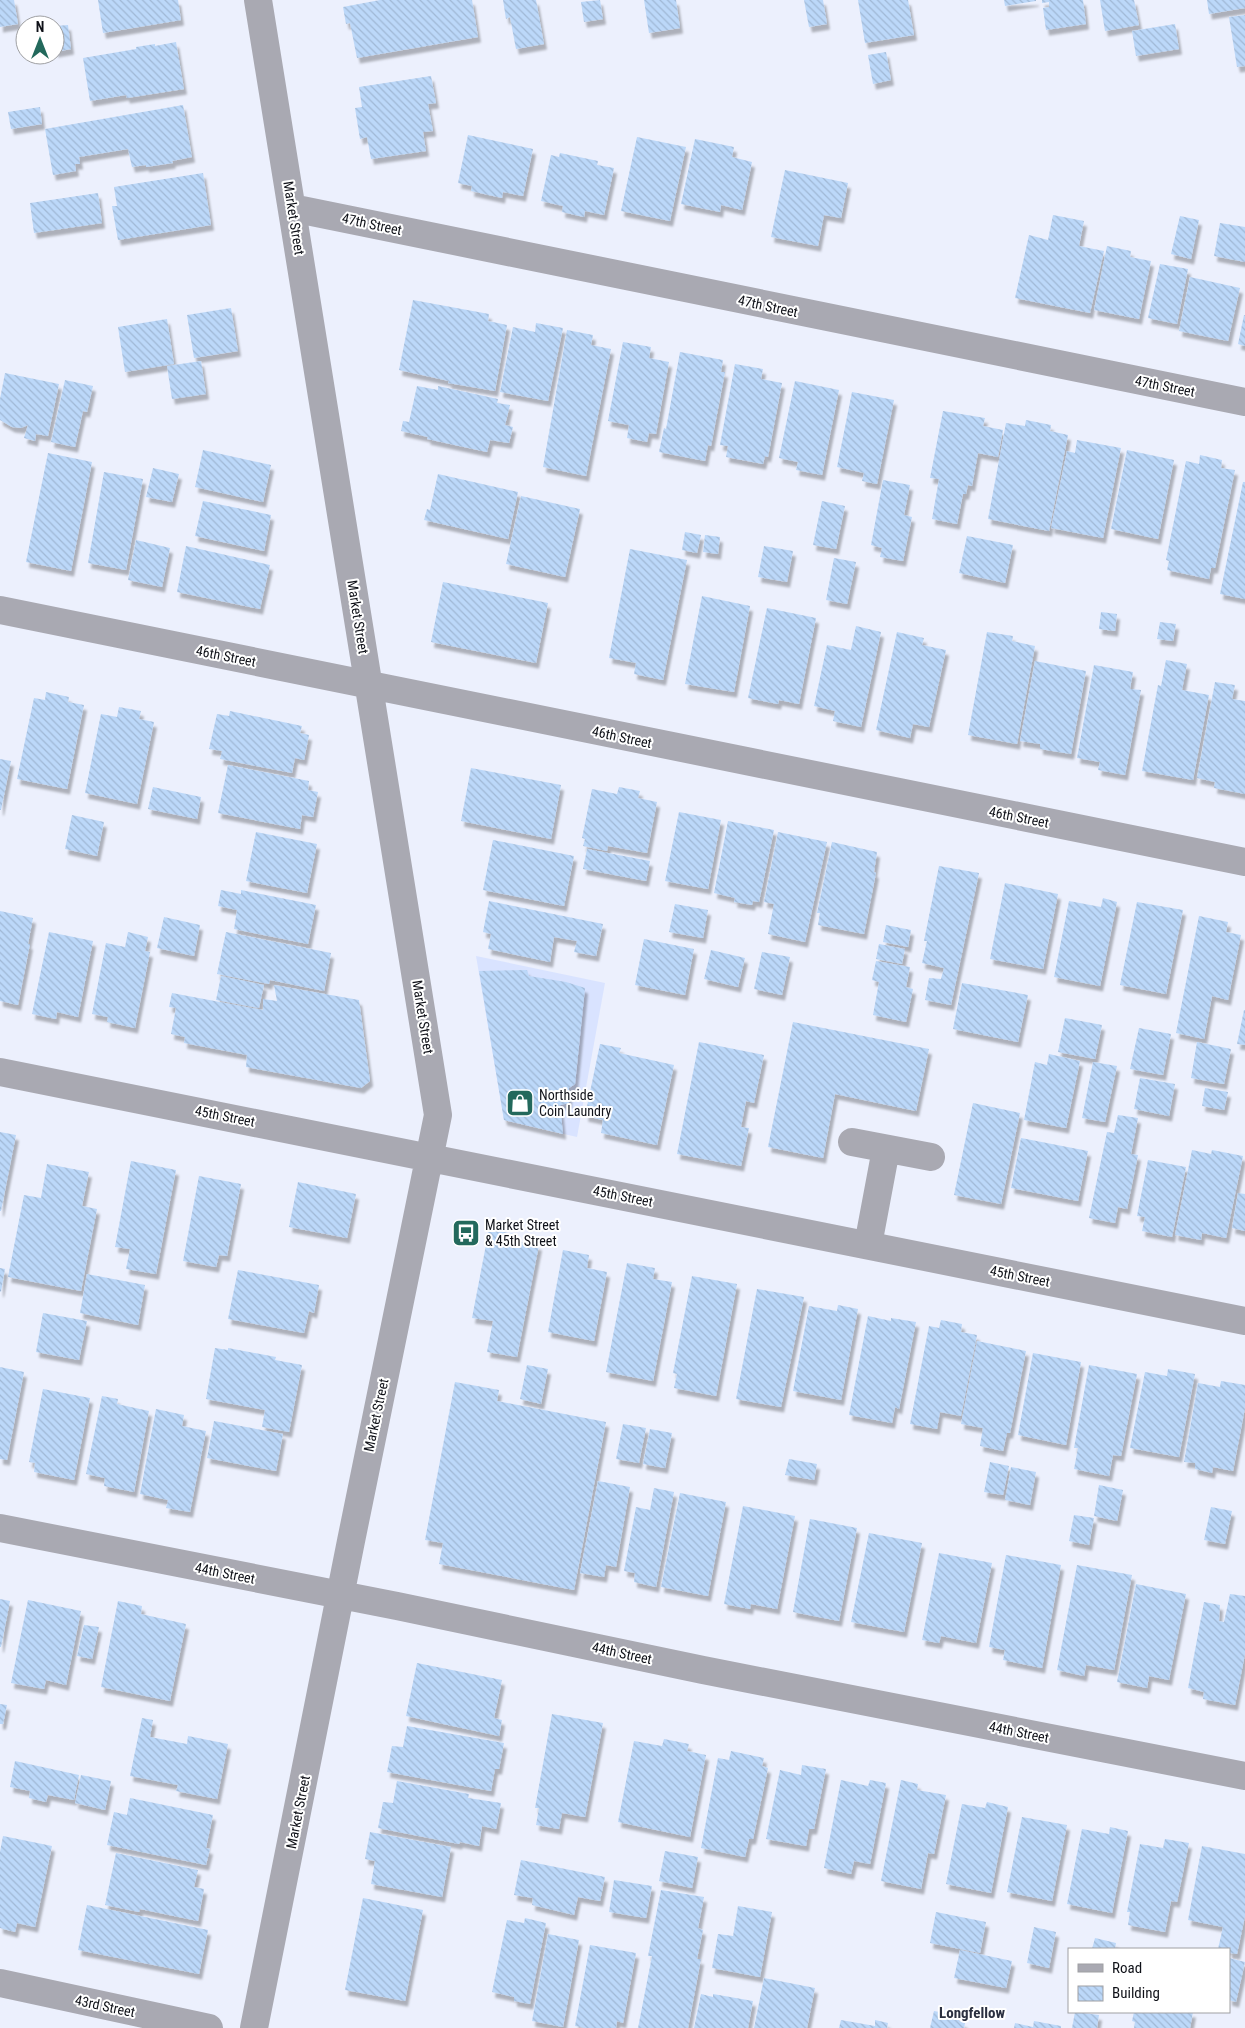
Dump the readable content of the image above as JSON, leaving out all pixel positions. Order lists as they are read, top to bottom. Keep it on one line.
{"streets":{"street":["Market Street","47th Street","46th Street","45th Street","44th Street","43rd Street"]},"crossings":[["Market Street","47th Street"],["Market Street","46th Street"],["Market Street","45th Street"],["Market Street","44th Street"]],"districts":["Longfellow"],"places":{"shop":["Northside Coin Laundry"],"bus stop":["Market Street & 45th Street"]},"legend":["Road","Building"],"north":"top"}
